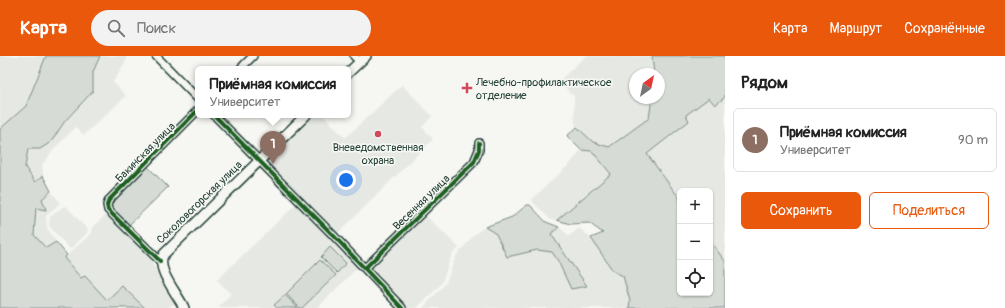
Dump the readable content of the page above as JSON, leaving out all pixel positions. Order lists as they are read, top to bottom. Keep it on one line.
{"streets":{"main road":["Соколовогорская улица"],"street":["Бакинская улица","Весенняя улица"]},"crossings":[["Бакинская улица","Соколовогорская улица"]],"places":{"health":["Лечебно-профилактическое отделение"],"other":["Вневедомственная охрана"]},"north":"top right","page":{"header":"Карта","search":"Поиск","nav":["Карта","Маршрут","Сохранённые"],"heading":"Рядом","popup":["Приёмная комиссия","Университет"],"list":[{"mark":"1","name":"Приёмная комиссия","note":"Университет","value":"90 m"}],"pins":"1","buttons":["Сохранить","Поделиться"],"map_buttons":["+","−"]}}
